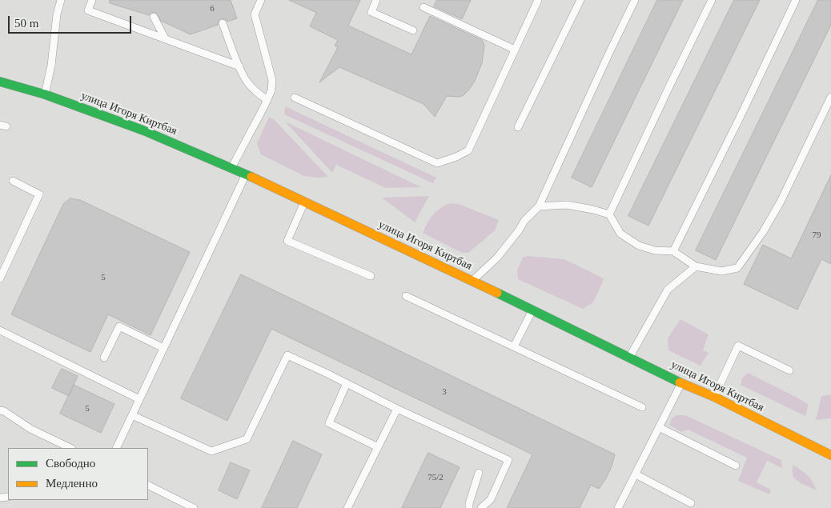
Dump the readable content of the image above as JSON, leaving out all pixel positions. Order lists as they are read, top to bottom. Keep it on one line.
{"streets":{"main road":["улица Игоря Киртбая"]},"house_numbers":["6","79","5","3","5","75/2"],"legend":["Свободно","Медленно"],"scale_bar":"50 m"}
